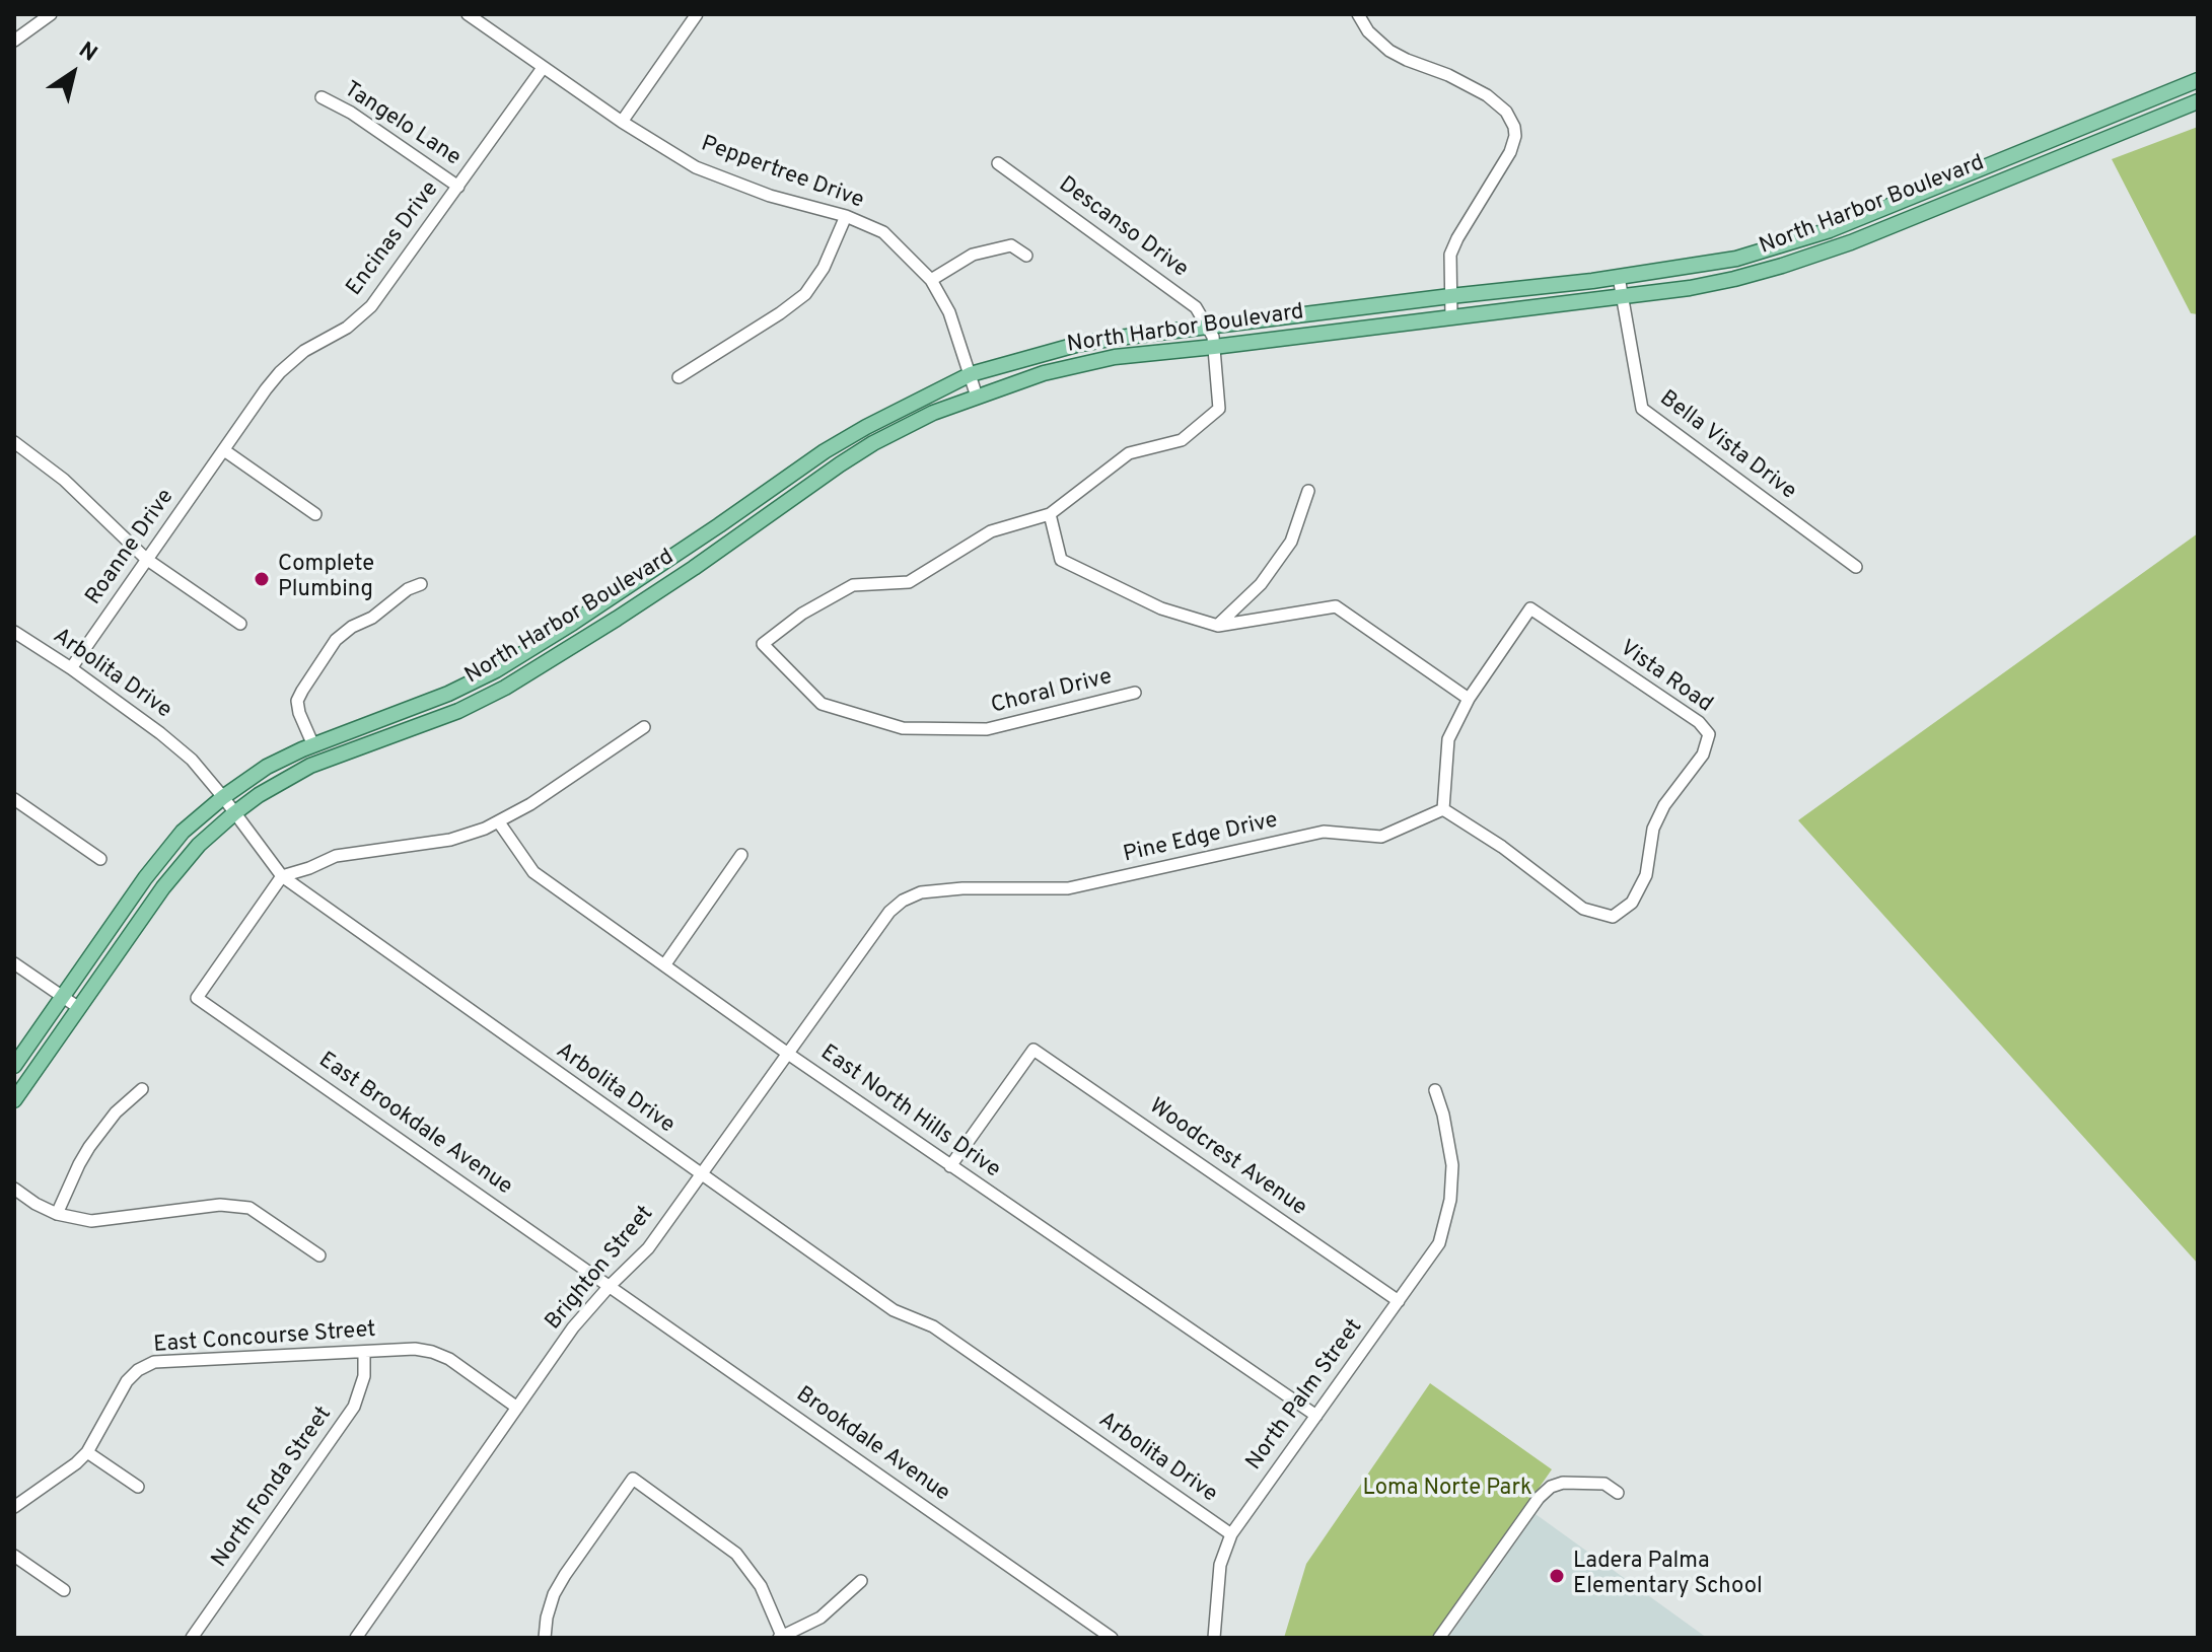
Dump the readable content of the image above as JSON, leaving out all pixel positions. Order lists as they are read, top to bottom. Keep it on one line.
{"streets":{"main road":["North Harbor Boulevard"],"street":["Tangelo Lane","Peppertree Drive","Descanso Drive","Encinas Drive","Bella Vista Drive","Roanne Drive","Arbolita Drive","Vista Road","Choral Drive","Pine Edge Drive","East North Hills Drive","East Brookdale Avenue","Woodcrest Avenue","Brighton Street","East Concourse Street","North Palm Street","Brookdale Avenue","North Fonda Street"]},"crossings":[["Tangelo Lane","Encinas Drive"],["Peppertree Drive","North Harbor Boulevard"],["Peppertree Drive","Encinas Drive"],["North Harbor Boulevard","Descanso Drive"],["North Harbor Boulevard","Bella Vista Drive"],["North Harbor Boulevard","Arbolita Drive"],["Encinas Drive","Roanne Drive"],["Roanne Drive","Arbolita Drive"],["Arbolita Drive","East Brookdale Avenue"],["Arbolita Drive","Brighton Street"],["Arbolita Drive","North Palm Street"],["Vista Road","Pine Edge Drive"],["Pine Edge Drive","Brighton Street"],["East North Hills Drive","Woodcrest Avenue"],["East North Hills Drive","Brighton Street"],["East North Hills Drive","North Palm Street"],["East Brookdale Avenue","Brighton Street"],["East Brookdale Avenue","Brookdale Avenue"],["Woodcrest Avenue","North Palm Street"],["Brighton Street","East Concourse Street"],["Brighton Street","Brookdale Avenue"],["East Concourse Street","North Fonda Street"]],"parks":["Loma Norte Park"],"places":["Complete Plumbing","Ladera Palma Elementary School"],"north":"top right"}
